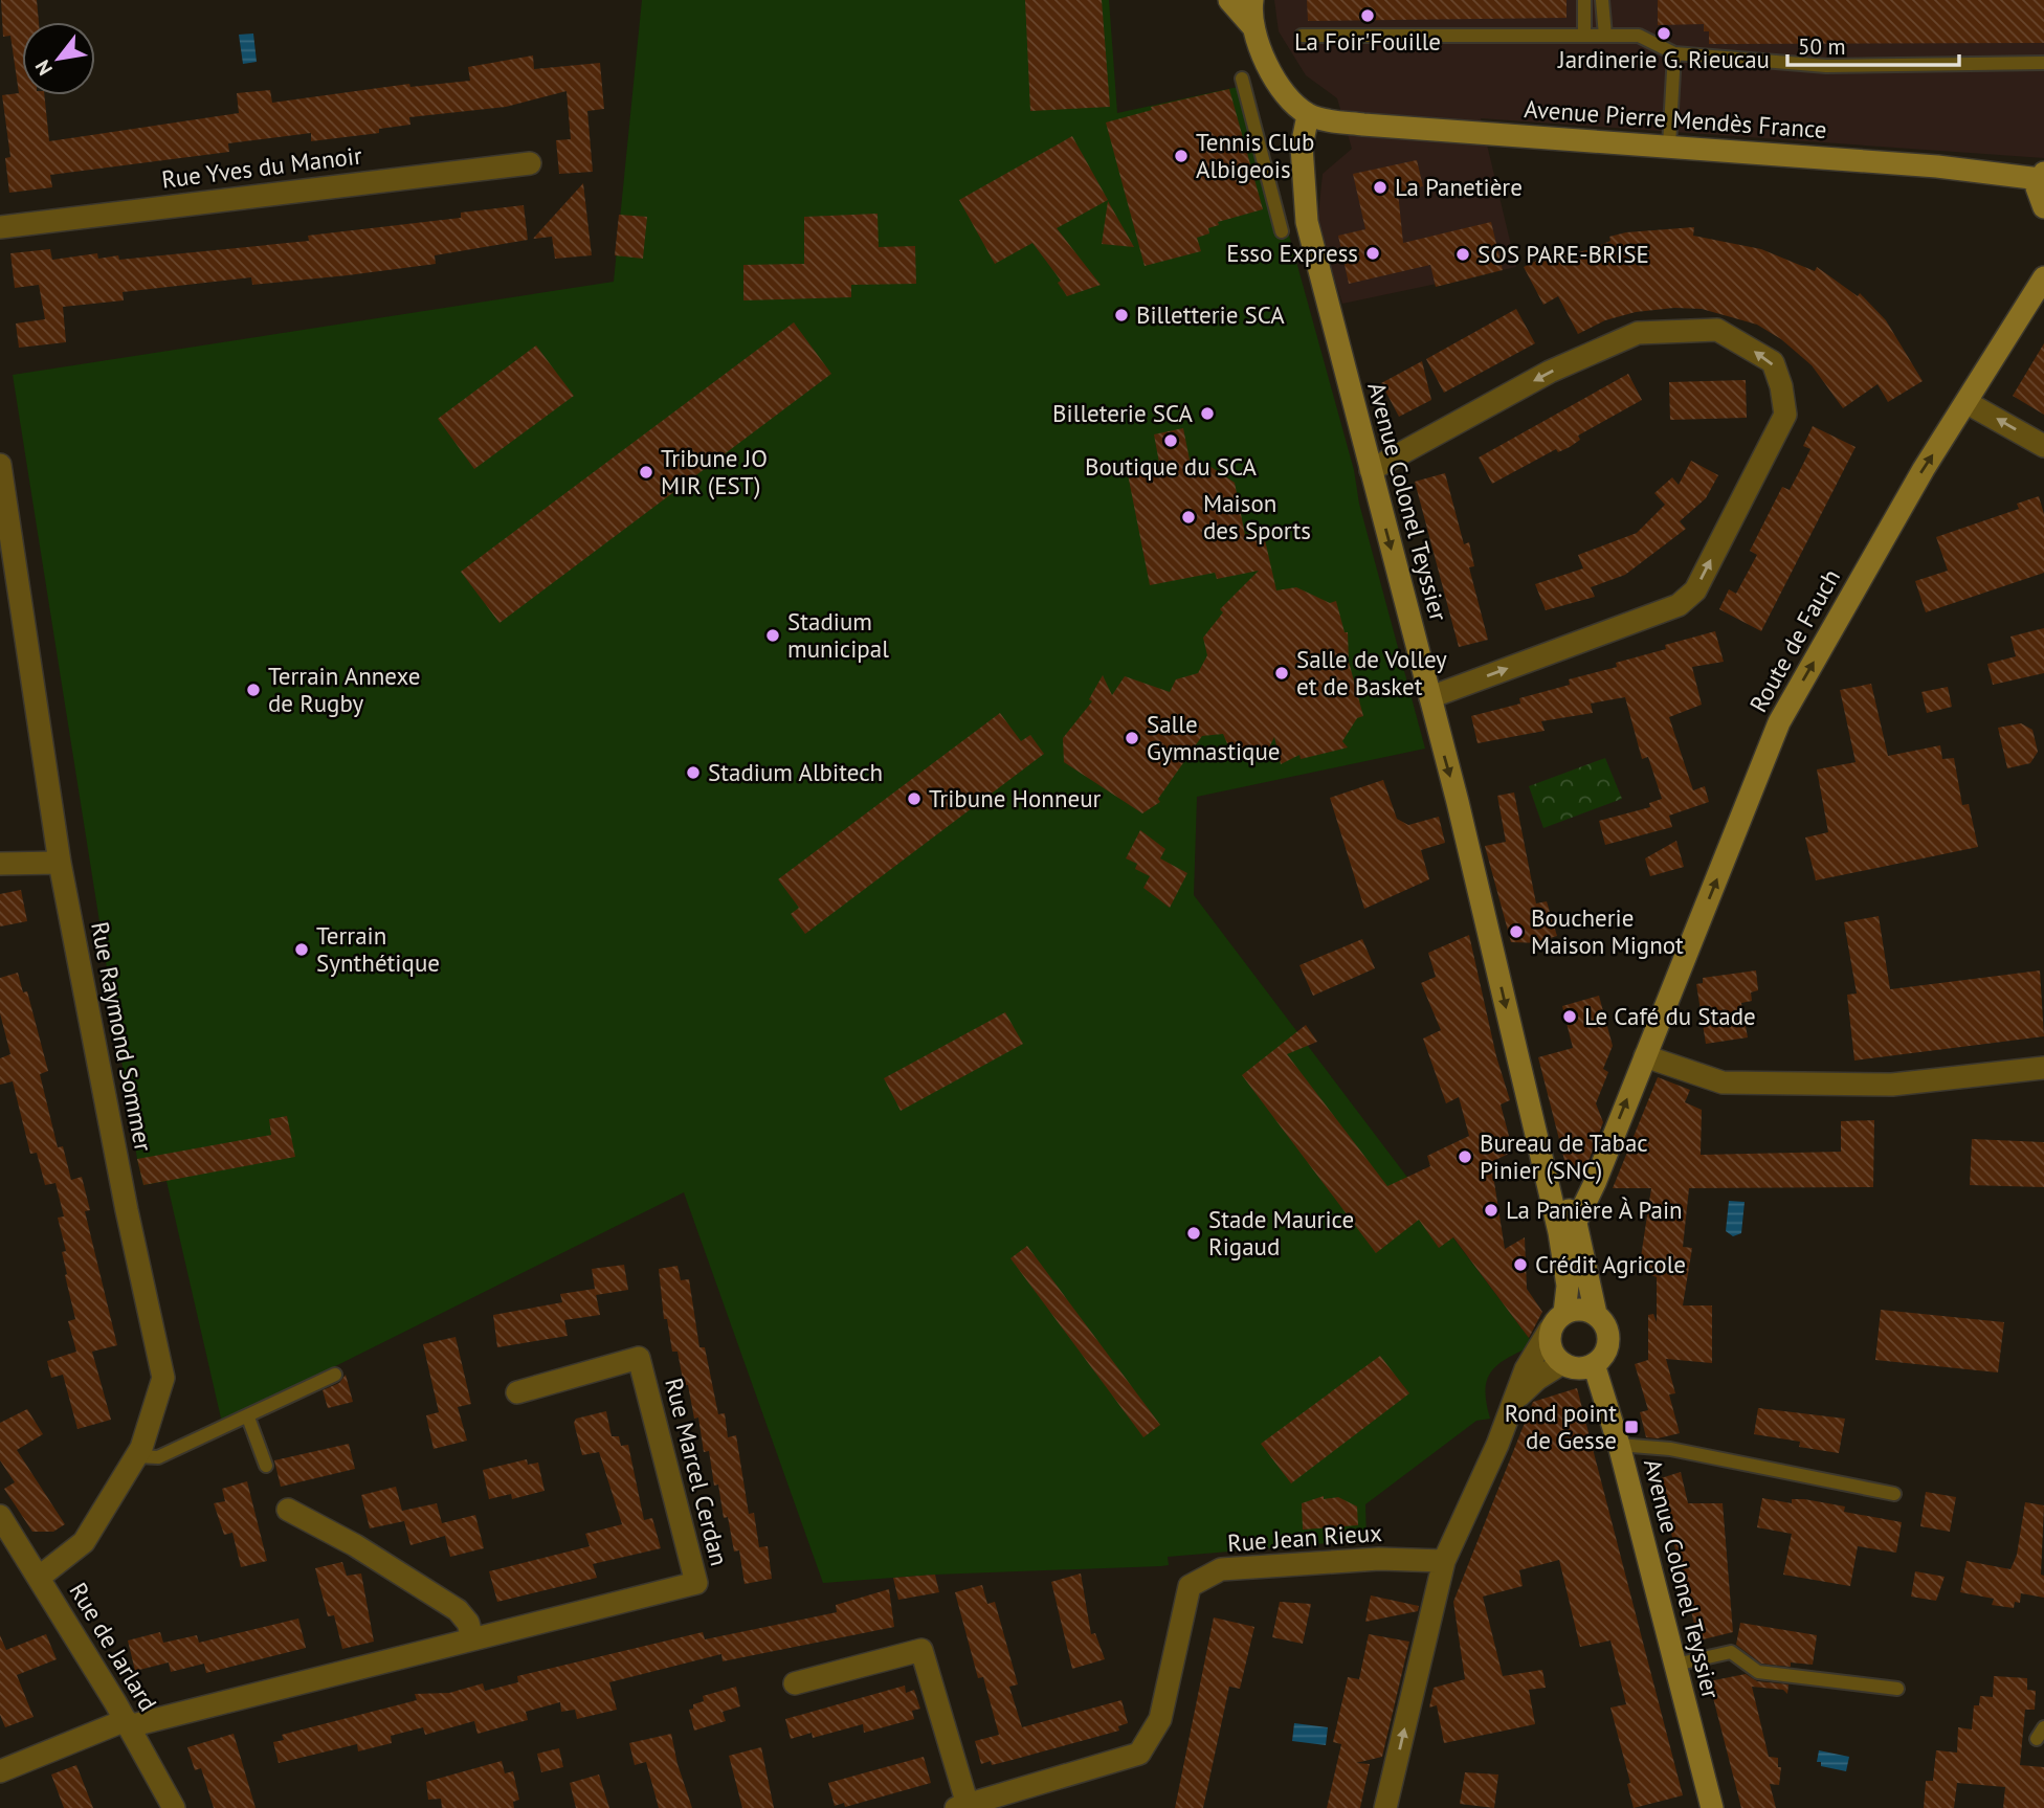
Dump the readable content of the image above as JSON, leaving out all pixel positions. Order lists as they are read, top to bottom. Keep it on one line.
{"streets":{"main road":["Avenue Pierre Mendès France","Avenue Colonel Teyssier","Route de Fauch"],"street":["Rue Yves du Manoir","Rue Raymond Sommer","Rue Marcel Cerdan","Rue Jean Rieux","Rue de Jarlard"]},"crossings":[["Avenue Pierre Mendès France","Avenue Colonel Teyssier"],["Avenue Colonel Teyssier","Route de Fauch"],["Rue Raymond Sommer","Rue de Jarlard"],["Rue Marcel Cerdan","Rue de Jarlard"]],"one_way":["Avenue Colonel Teyssier","Route de Fauch"],"places":{"other":["La Foir'Fouille","Jardinerie G. Rieucau","Tennis Club Albigeois","La Panetière","Esso Express","SOS PARE-BRISE","Billetterie SCA","Billeterie SCA","Boutique du SCA","Tribune JO MIR (EST)","Maison des Sports","Stadium municipal","Salle de Volley et de Basket","Terrain Annexe de Rugby","Salle Gymnastique","Stadium Albitech","Tribune Honneur","Boucherie Maison Mignot","Terrain Synthétique","Le Café du Stade","Bureau de Tabac Pinier (SNC)","La Panière À Pain","Stade Maurice Rigaud","Crédit Agricole"],"transit":["Rond point de Gesse"]},"scale_bar":"50 m","north":"bottom left"}
